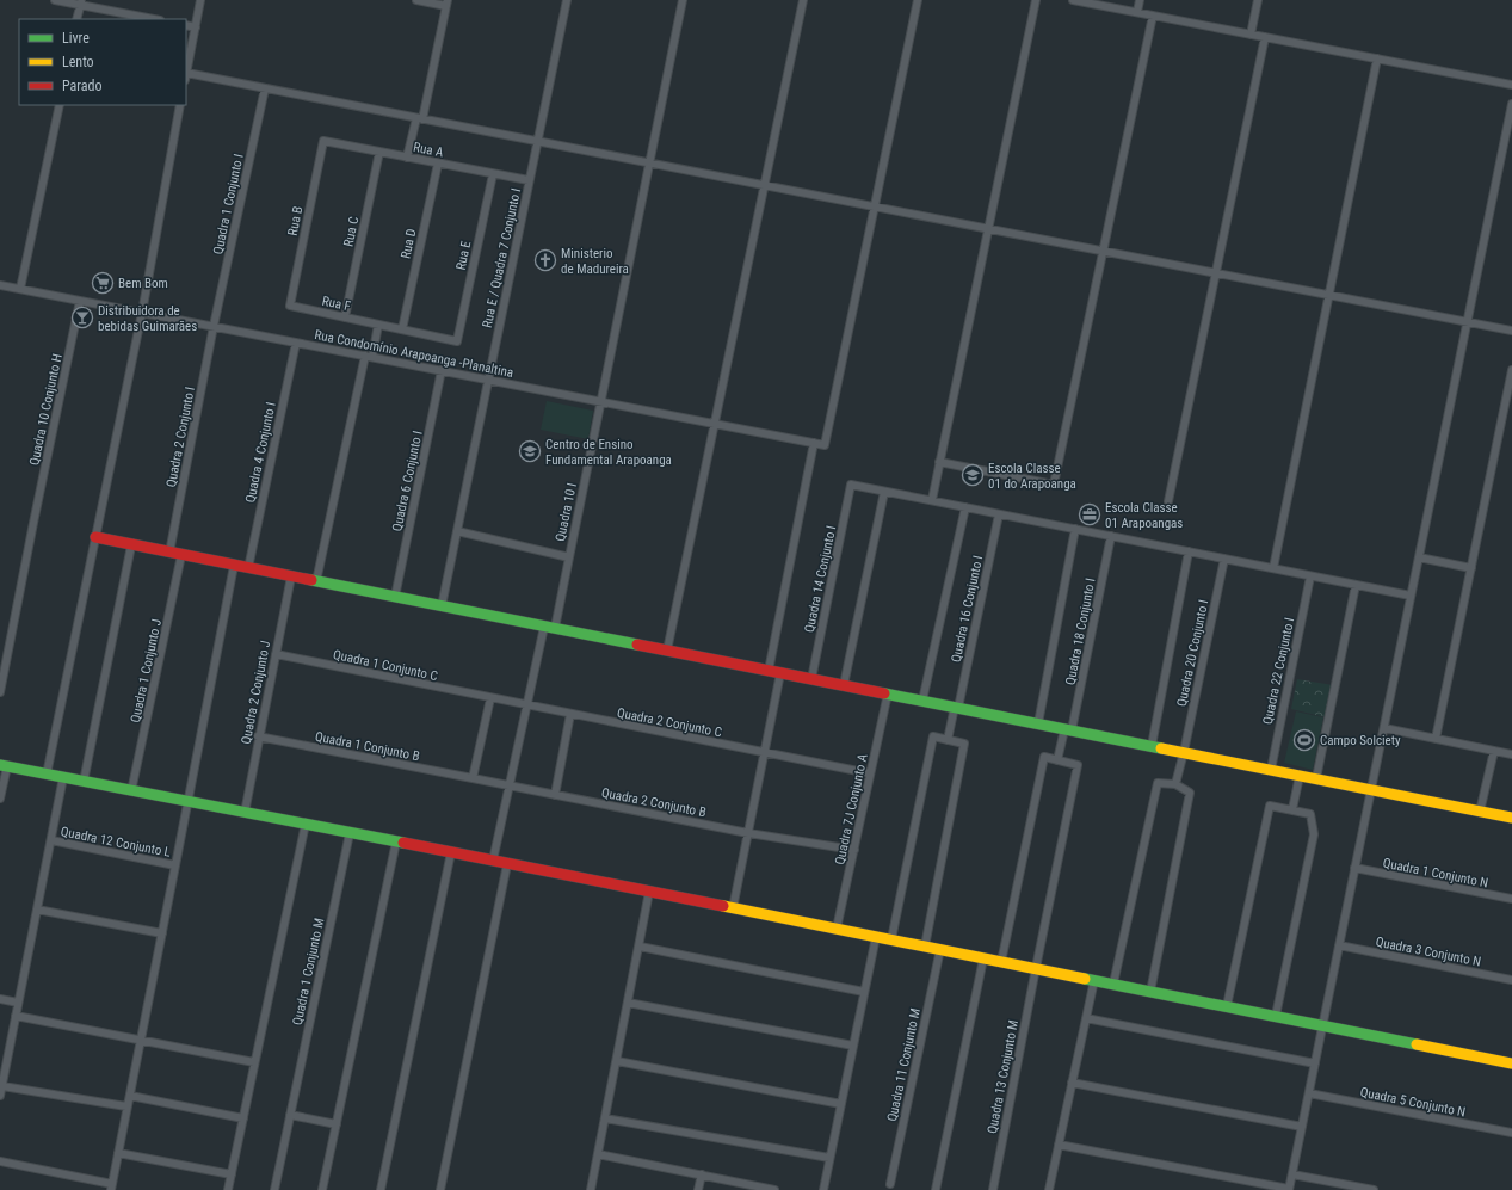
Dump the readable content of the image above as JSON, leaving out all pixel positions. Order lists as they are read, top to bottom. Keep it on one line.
{"streets":{"street":["Rua A","Quadra 1 Conjunto I","Rua B","Rua C","Rua D","Rua E","Rua E / Quadra 7 Conjunto I","Rua F","Rua Condomínio Arapoanga -Planaltina","Quadra 10 Conjunto H","Quadra 2 Conjunto I","Quadra 4 Conjunto I","Quadra 6 Conjunto I","Quadra 10 I","Quadra 14 Conjunto I","Quadra 16 Conjunto I","Quadra 18 Conjunto I","Quadra 20 Conjunto I","Quadra 1 Conjunto C","Quadra 1 Conjunto J","Quadra 22 Conjunto I","Quadra 2 Conjunto J","Quadra 2 Conjunto C","Quadra 1 Conjunto B","Quadra 2 Conjunto B","Quadra 7J Conjunto A","Quadra 12 Conjunto L","Quadra 1 Conjunto N","Quadra 3 Conjunto N","Quadra 1 Conjunto M","Quadra 11 Conjunto M","Quadra 13 Conjunto M","Quadra 5 Conjunto N"]},"crossings":[["Rua A","Rua B"],["Rua A","Rua C"],["Rua A","Rua D"],["Rua A","Rua E"],["Rua A","Rua E / Quadra 7 Conjunto I"],["Quadra 1 Conjunto I","Rua Condomínio Arapoanga -Planaltina"],["Quadra 1 Conjunto I","Quadra 2 Conjunto I"],["Rua B","Rua F"],["Rua C","Rua F"],["Rua D","Rua F"],["Rua E","Rua F"],["Rua E / Quadra 7 Conjunto I","Rua Condomínio Arapoanga -Planaltina"],["Rua Condomínio Arapoanga -Planaltina","Quadra 10 Conjunto H"],["Rua Condomínio Arapoanga -Planaltina","Quadra 2 Conjunto I"],["Rua Condomínio Arapoanga -Planaltina","Quadra 4 Conjunto I"],["Rua Condomínio Arapoanga -Planaltina","Quadra 6 Conjunto I"],["Rua Condomínio Arapoanga -Planaltina","Quadra 10 I"],["Quadra 10 I","Quadra 1 Conjunto C"],["Quadra 10 I","Quadra 2 Conjunto C"],["Quadra 10 I","Quadra 1 Conjunto B"],["Quadra 10 I","Quadra 2 Conjunto B"],["Quadra 18 Conjunto I","Quadra 13 Conjunto M"],["Quadra 1 Conjunto C","Quadra 2 Conjunto J"],["Quadra 1 Conjunto C","Quadra 2 Conjunto C"],["Quadra 2 Conjunto J","Quadra 1 Conjunto B"],["Quadra 2 Conjunto C","Quadra 7J Conjunto A"],["Quadra 1 Conjunto B","Quadra 2 Conjunto B"],["Quadra 2 Conjunto B","Quadra 7J Conjunto A"]],"places":{"church":["Ministerio de Madureira"],"supermarket":["Bem Bom"],"bar":["Distribuidora de bebidas Guimarães"],"school or university":["Centro de Ensino Fundamental Arapoanga","Escola Classe 01 do Arapoanga"],"office":["Escola Classe 01 Arapoangas"],"sports":["Campo Solciety"]},"legend":["Livre","Lento","Parado"]}
